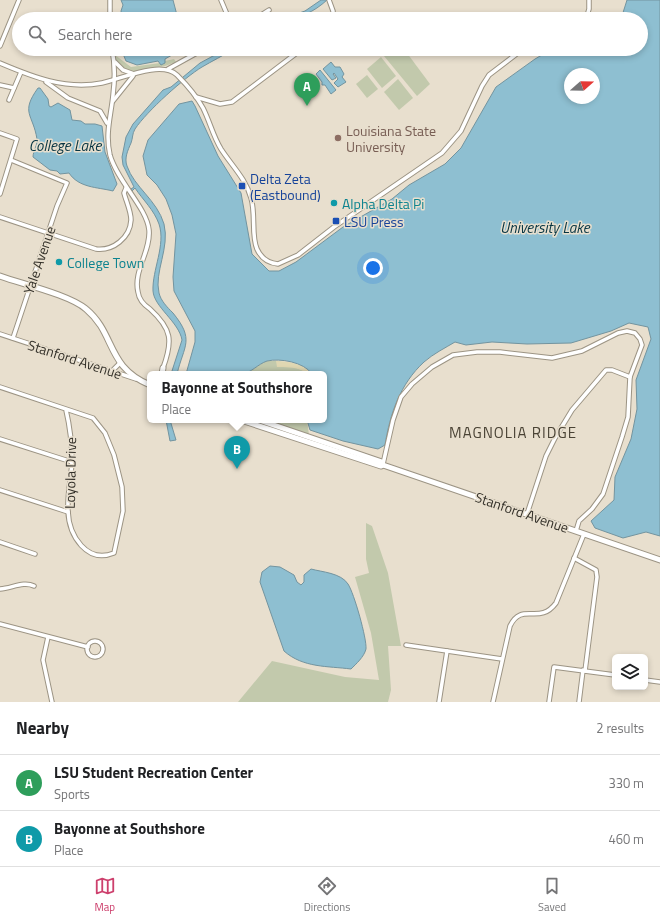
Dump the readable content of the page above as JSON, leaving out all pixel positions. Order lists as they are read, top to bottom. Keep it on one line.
{"streets":{"street":["Yale Avenue","Stanford Avenue","Loyola Drive"]},"crossings":[["Yale Avenue","Stanford Avenue"]],"districts":["MAGNOLIA RIDGE"],"water":["College Lake","University Lake"],"places":{"other":["Louisiana State University","Alpha Delta Pi","College Town"],"transit":["Delta Zeta (Eastbound)","LSU Press"]},"north":"right","page":{"search":"Search here","pins":["A","B"],"popup":["Bayonne at Southshore","Place"],"heading":["Nearby","2 results"],"list":[{"mark":"A","name":"LSU Student Recreation Center","note":"Sports","value":"330 m"},{"mark":"B","name":"Bayonne at Southshore","note":"Place","value":"460 m"}],"nav":["Map","Directions","Saved"]}}
